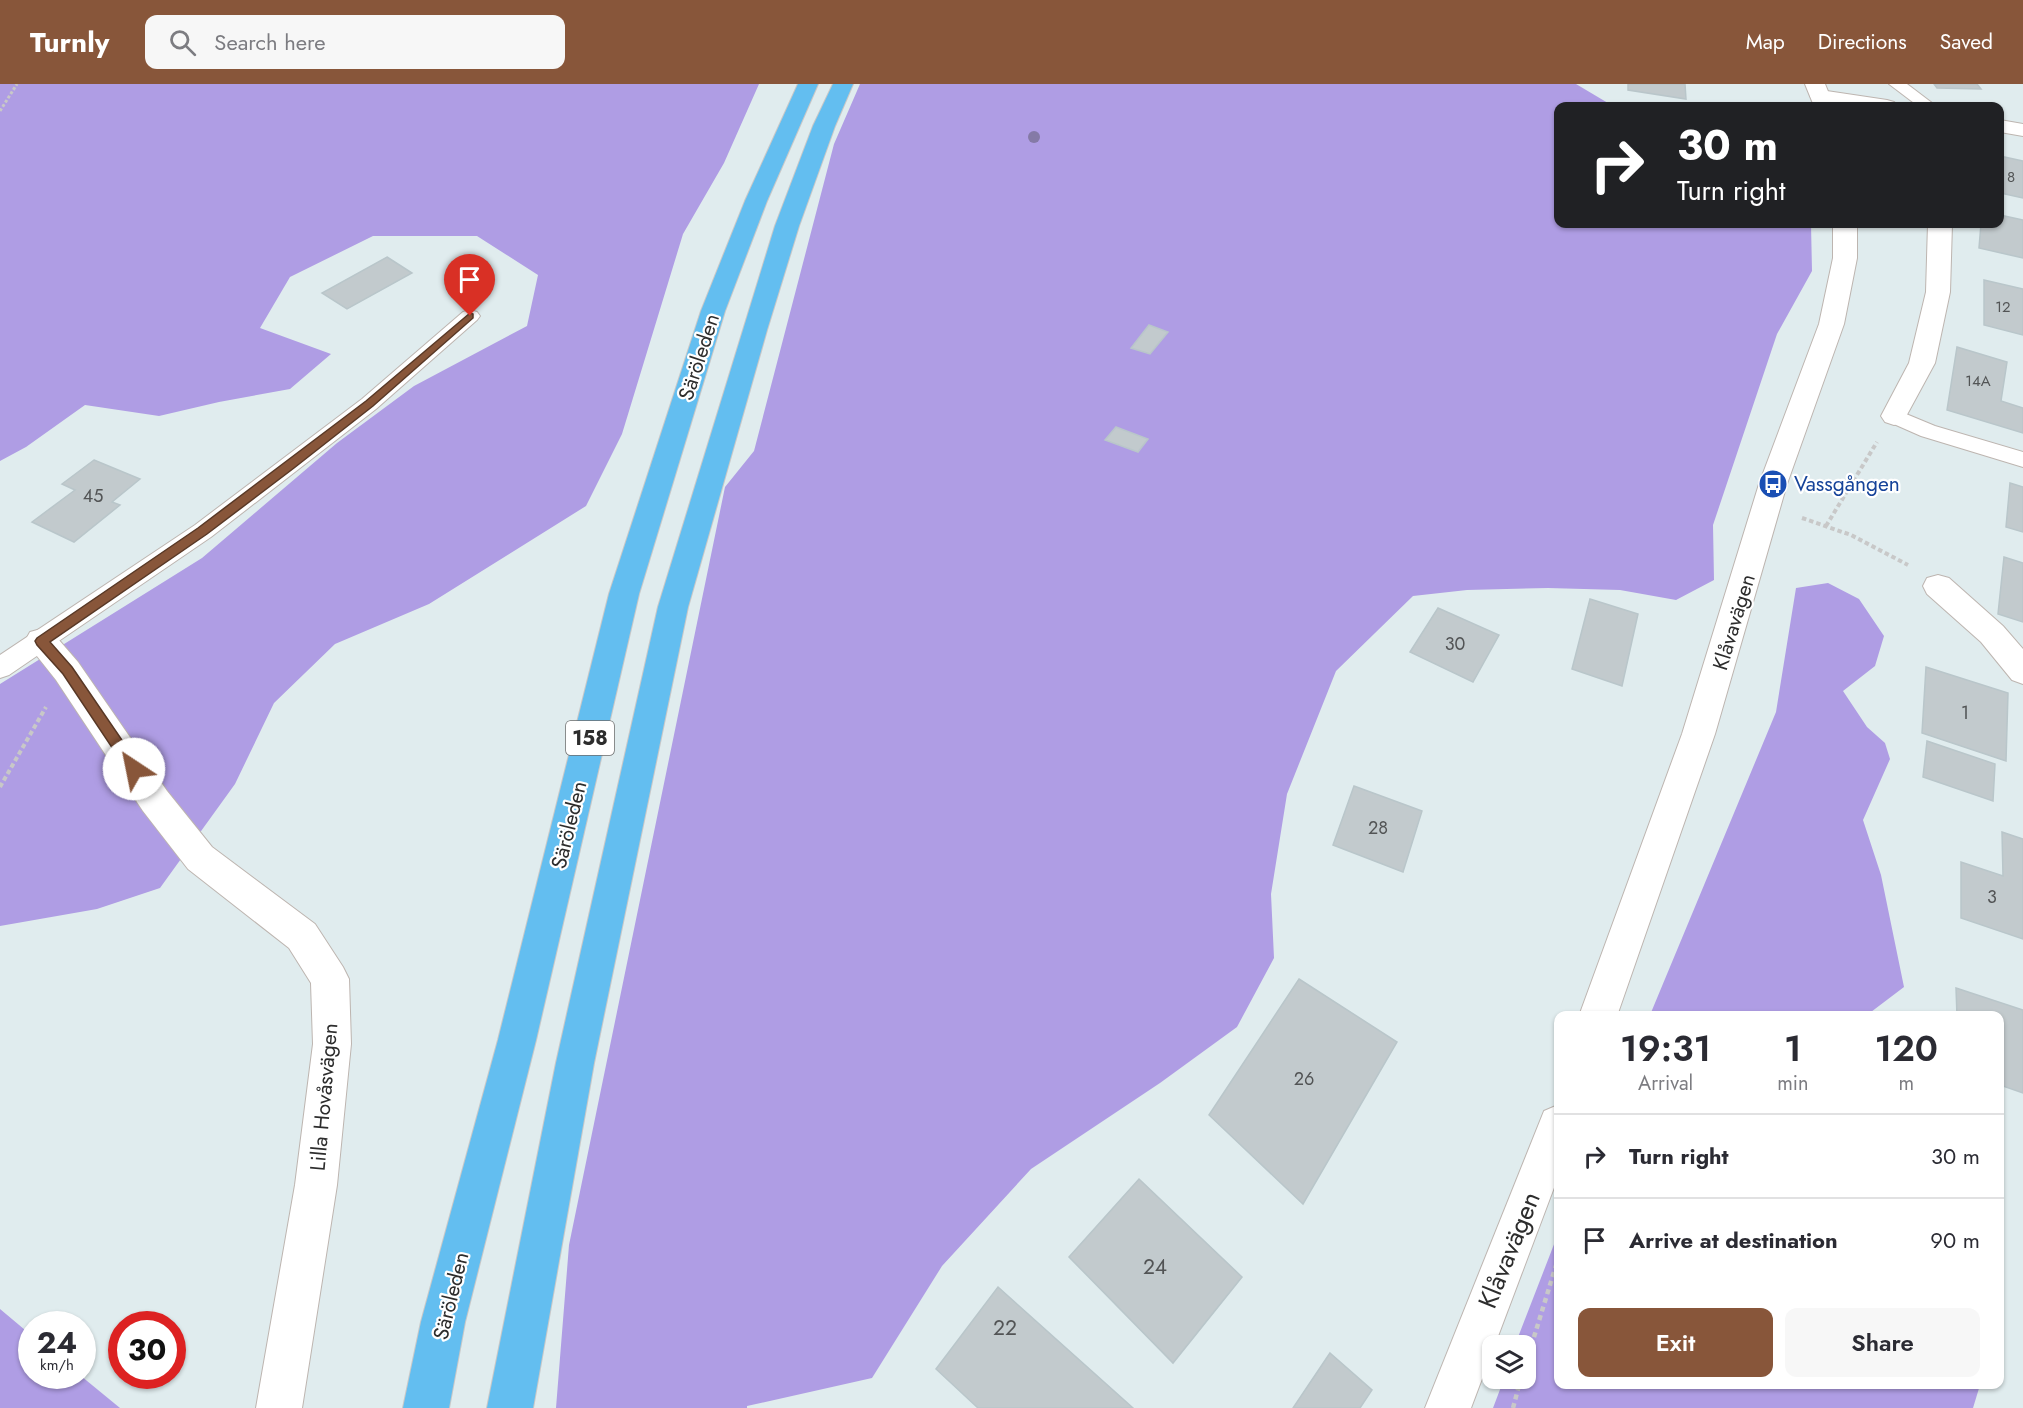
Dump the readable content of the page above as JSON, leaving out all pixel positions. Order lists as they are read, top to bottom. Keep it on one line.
{"streets":{"main road":["Säröleden","158"],"street":["Klåvavägen","Lilla Hovåsvägen"]},"places":{"bus stop":["Vassgången"]},"house_numbers":["8","12","14A","45","30","1","28","3","26","24","22"],"page":{"header":"Turnly","search":"Search here","nav":["Map","Directions","Saved"],"turn":["30 m","Turn right"],"eta":["19:31","Arrival","1","min","120","m"],"list":[{"name":"Turn right","value":"30 m"},{"name":"Arrive at destination","value":"90 m"}],"buttons":["Exit","Share"],"speed":"24 km/h","limit":"30"}}
